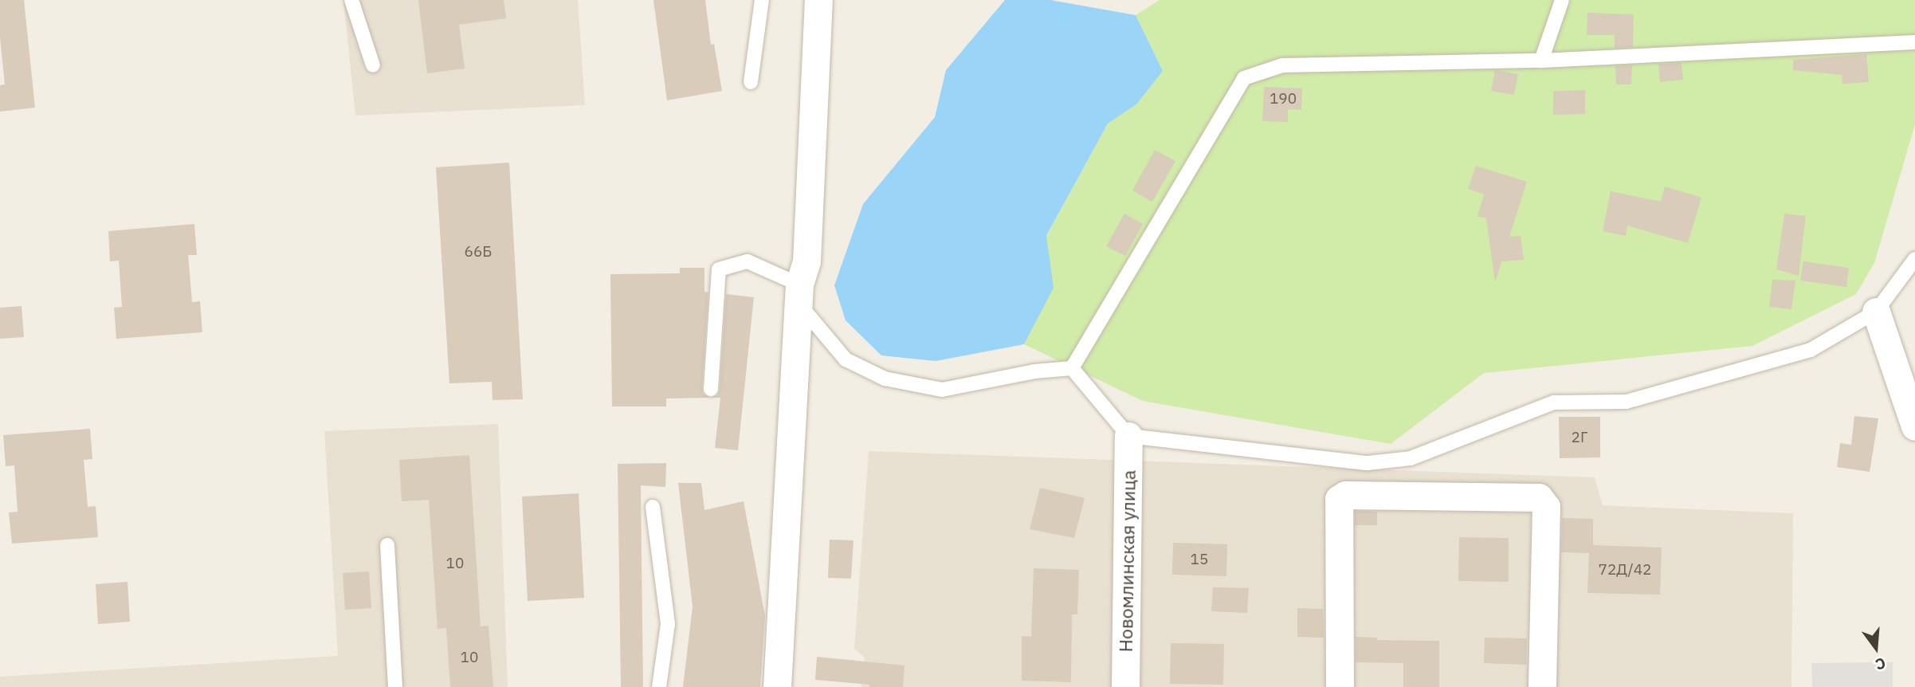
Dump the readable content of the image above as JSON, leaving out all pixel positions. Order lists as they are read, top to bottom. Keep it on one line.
{"streets":{"street":["Новомлинская улица"]},"house_numbers":["190","66Б","2Г","15","10","72Д/42","10"],"north":"bottom"}
